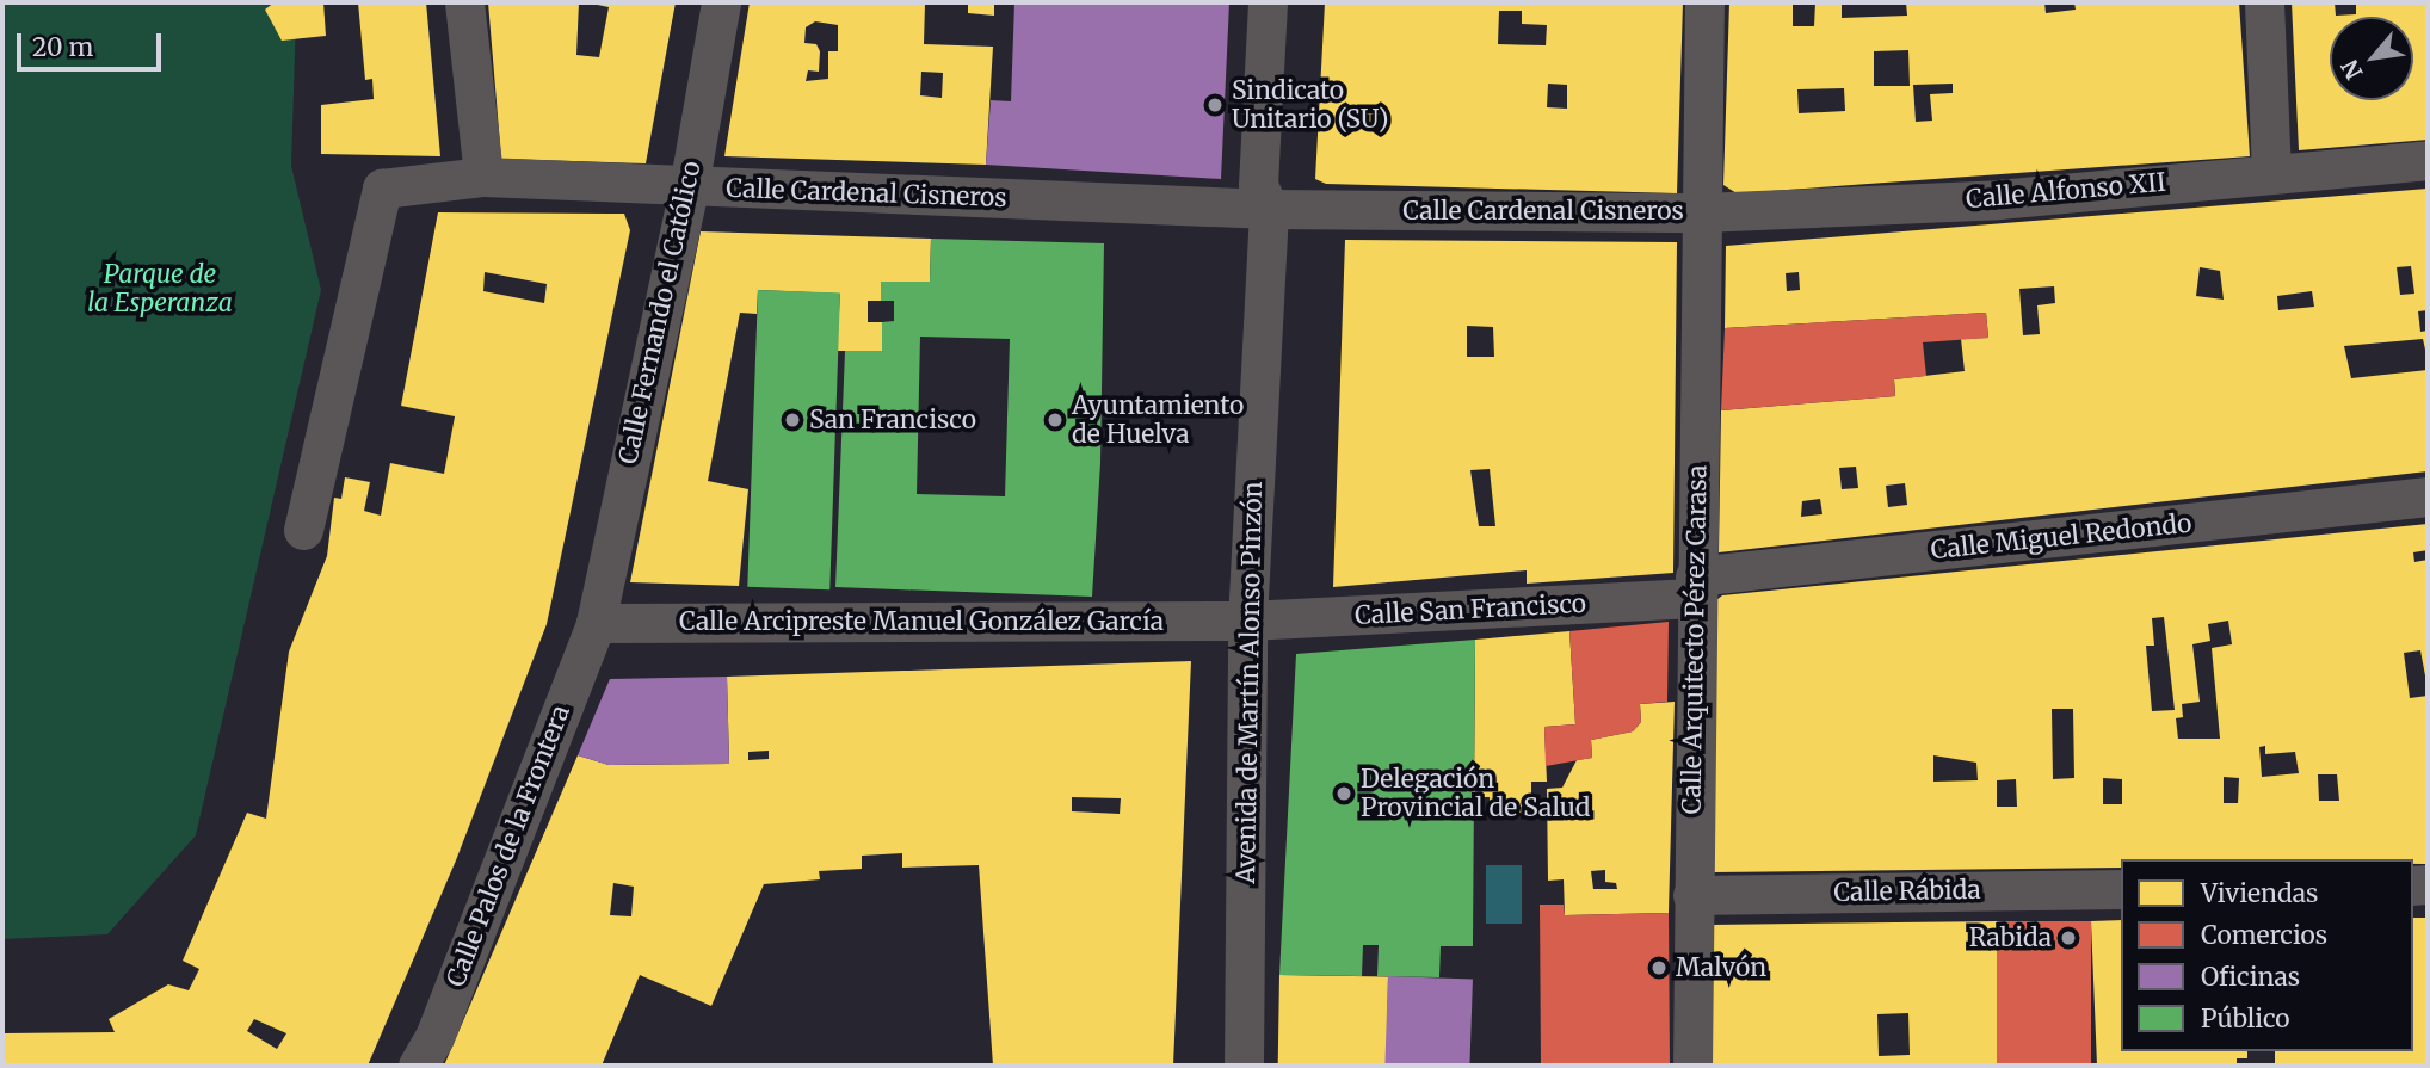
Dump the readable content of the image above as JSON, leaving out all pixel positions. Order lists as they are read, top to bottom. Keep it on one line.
{"streets":{"street":["Calle Alfonso XII","Calle Cardenal Cisneros","Calle Fernando el Católico","Calle Miguel Redondo","Calle San Francisco","Calle Arcipreste Manuel González García","Calle Arquitecto Pérez Carasa","Avenida de Martín Alonso Pinzón","Calle Palos de la Frontera","Calle Rábida"]},"crossings":[["Calle Alfonso XII","Calle Cardenal Cisneros"],["Calle Alfonso XII","Calle Arquitecto Pérez Carasa"],["Calle Cardenal Cisneros","Calle Fernando el Católico"],["Calle Cardenal Cisneros","Calle Arquitecto Pérez Carasa"],["Calle Cardenal Cisneros","Avenida de Martín Alonso Pinzón"],["Calle Fernando el Católico","Calle Arcipreste Manuel González García"],["Calle Fernando el Católico","Calle Palos de la Frontera"],["Calle Miguel Redondo","Calle San Francisco"],["Calle Miguel Redondo","Calle Arquitecto Pérez Carasa"],["Calle San Francisco","Calle Arcipreste Manuel González García"],["Calle San Francisco","Calle Arquitecto Pérez Carasa"],["Calle San Francisco","Avenida de Martín Alonso Pinzón"],["Calle Arcipreste Manuel González García","Avenida de Martín Alonso Pinzón"],["Calle Arcipreste Manuel González García","Calle Palos de la Frontera"],["Calle Arquitecto Pérez Carasa","Calle Rábida"]],"parks":["Parque de la Esperanza"],"places":["Sindicato Unitario (SU)","San Francisco","Ayuntamiento de Huelva","Delegación Provincial de Salud","Rabida","Malvón"],"legend":["Viviendas","Comercios","Oficinas","Público"],"scale_bar":"20 m","north":"bottom left"}
